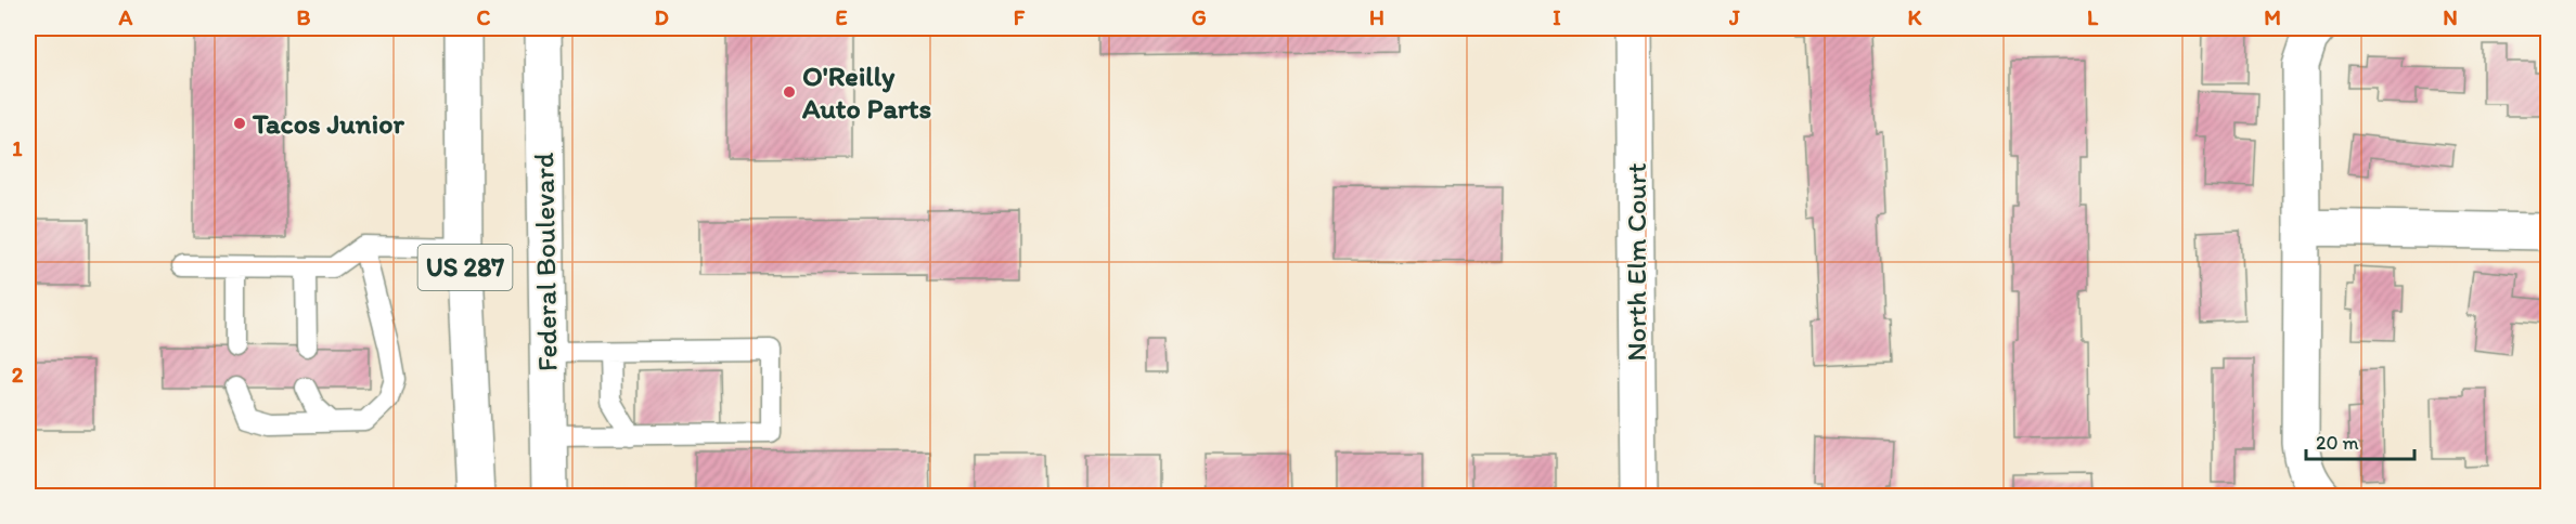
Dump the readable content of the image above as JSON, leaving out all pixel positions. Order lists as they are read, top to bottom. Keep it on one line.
{"streets":{"street":["Federal Boulevard","North Elm Court","US 287"]},"places":["O'Reilly Auto Parts","Tacos Junior"],"scale_bar":"20 m","grid":{"columns":["A","B","C","D","E","F","G","H","I","J","K","L","M","N"],"rows":["1","2"]}}
